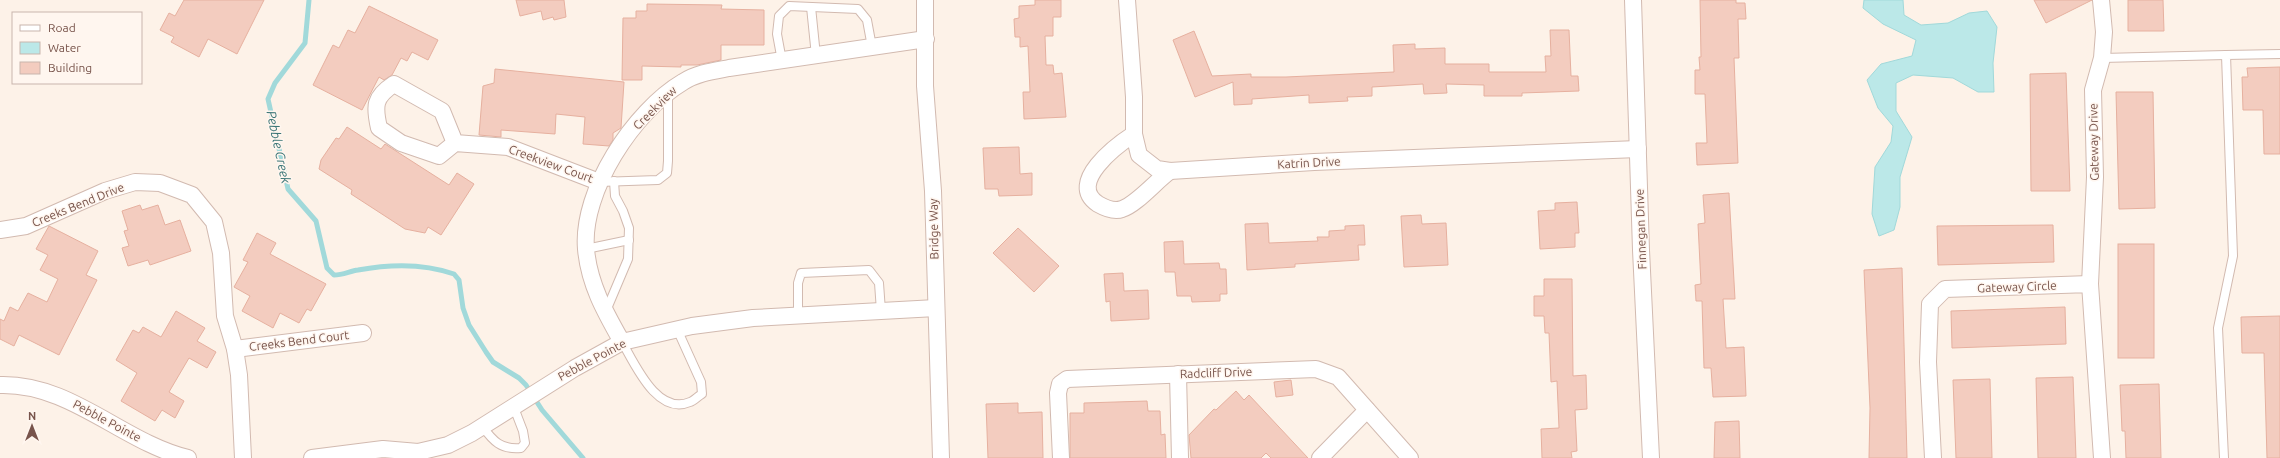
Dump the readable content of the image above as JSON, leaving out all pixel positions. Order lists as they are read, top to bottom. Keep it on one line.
{"streets":{"street":["Creekview","Gateway Drive","Katrin Drive","Creekview Court","Creeks Bend Drive","Bridge Way","Finnegan Drive","Gateway Circle","Creeks Bend Court","Pebble Pointe","Radcliff Drive"]},"crossings":[["Creekview","Creekview Court"],["Creekview","Bridge Way"],["Creekview","Pebble Pointe"],["Gateway Drive","Gateway Circle"],["Katrin Drive","Finnegan Drive"],["Creeks Bend Drive","Creeks Bend Court"],["Bridge Way","Pebble Pointe"]],"water":["Pebble Creek"],"legend":["Road","Water","Building"],"north":"top"}
